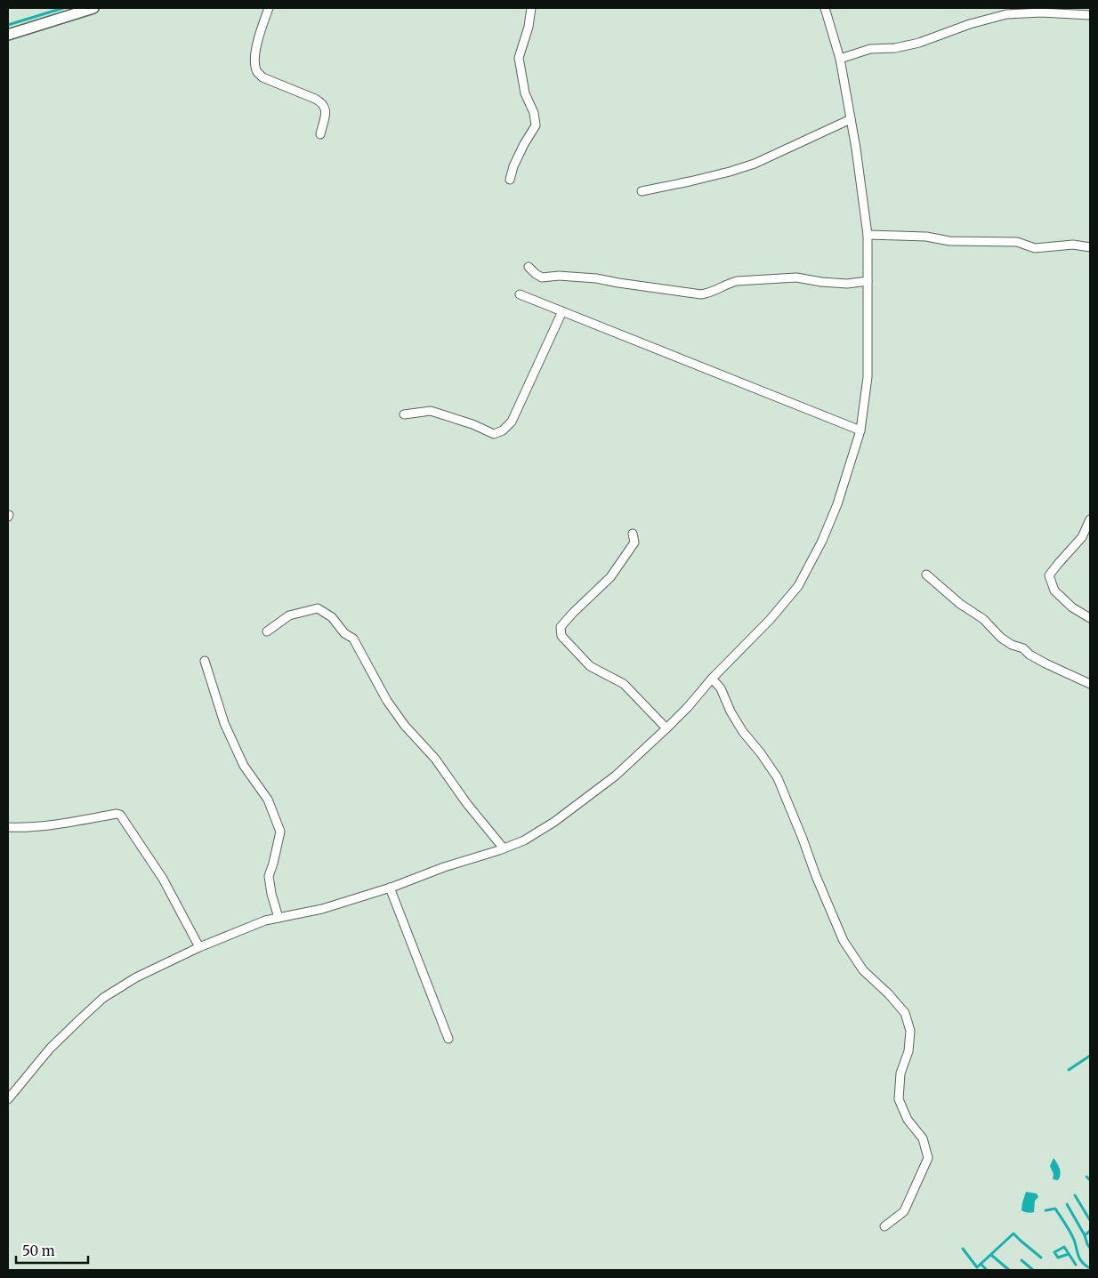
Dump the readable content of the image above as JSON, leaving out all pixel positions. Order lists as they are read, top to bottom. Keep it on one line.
{"scale_bar":"50 m"}
